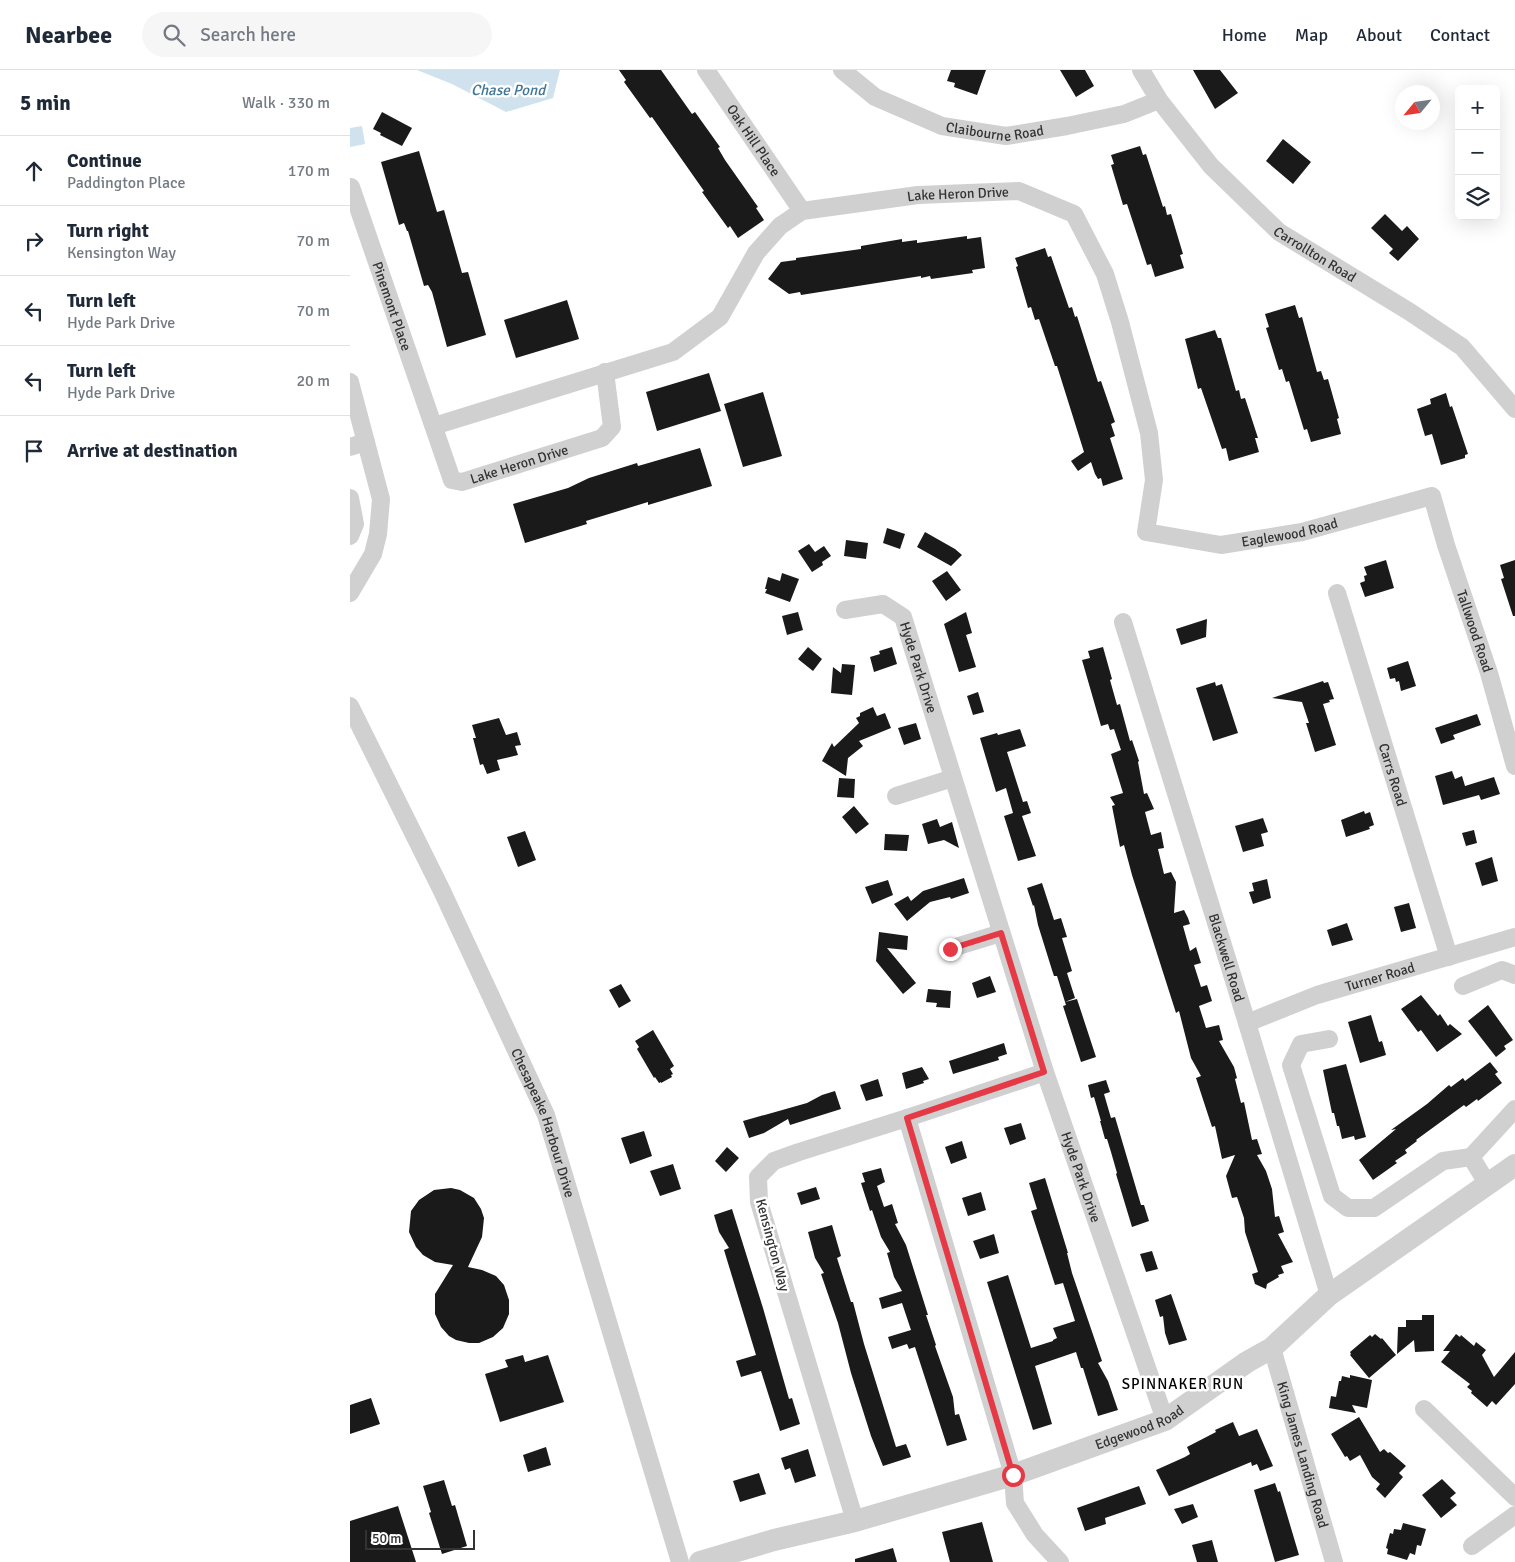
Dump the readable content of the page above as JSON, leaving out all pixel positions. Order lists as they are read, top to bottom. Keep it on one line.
{"streets":{"street":["Claibourne Road","Oak Hill Place","Lake Heron Drive","Carrollton Road","Pinemont Place","Eaglewood Road","Tallwood Road","Hyde Park Drive","Carrs Road","Blackwell Road","Turner Road","Chesapeake Harbour Drive","Kensington Way","Edgewood Road","King James Landing Road"]},"crossings":[["Claibourne Road","Carrollton Road"],["Oak Hill Place","Lake Heron Drive"],["Lake Heron Drive","Pinemont Place"],["Lake Heron Drive","Eaglewood Road"],["Eaglewood Road","Tallwood Road"],["Hyde Park Drive","Kensington Way"],["Hyde Park Drive","Edgewood Road"],["Carrs Road","Turner Road"],["Blackwell Road","Turner Road"],["Blackwell Road","Edgewood Road"],["Kensington Way","Edgewood Road"],["Edgewood Road","King James Landing Road"]],"districts":["SPINNAKER RUN"],"water":["Chase Pond"],"scale_bar":"50 m","north":"bottom left","page":{"header":"Nearbee","search":"Search here","nav":["Home","Map","About","Contact"],"heading":["5 min","Walk · 330 m"],"map_buttons":["+","−"],"list":[["Continue","Paddington Place","170 m"],["Turn right","Kensington Way","70 m"],["Turn left","Hyde Park Drive","70 m"],["Turn left","Hyde Park Drive","20 m"],"Arrive at destination"],"scale":"50 m"}}
